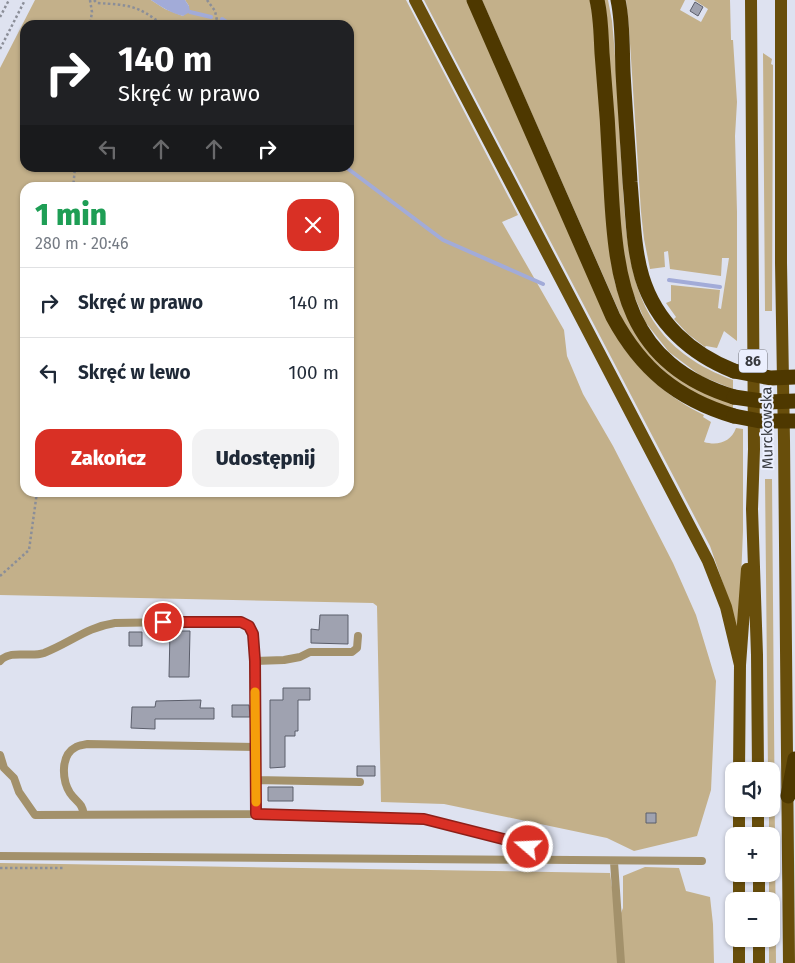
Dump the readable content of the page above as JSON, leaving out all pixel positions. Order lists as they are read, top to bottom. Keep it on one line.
{"streets":{"main road":["86","Murckowska"]},"crossings":[["86","Murckowska"]],"page":{"turn":["140 m","Skręć w prawo"],"heading":["1 min","280 m · 20:46"],"list":[{"name":"Skręć w prawo","value":"140 m"},{"name":"Skręć w lewo","value":"100 m"}],"buttons":["Zakończ","Udostępnij"],"map_buttons":["+","−"]}}
